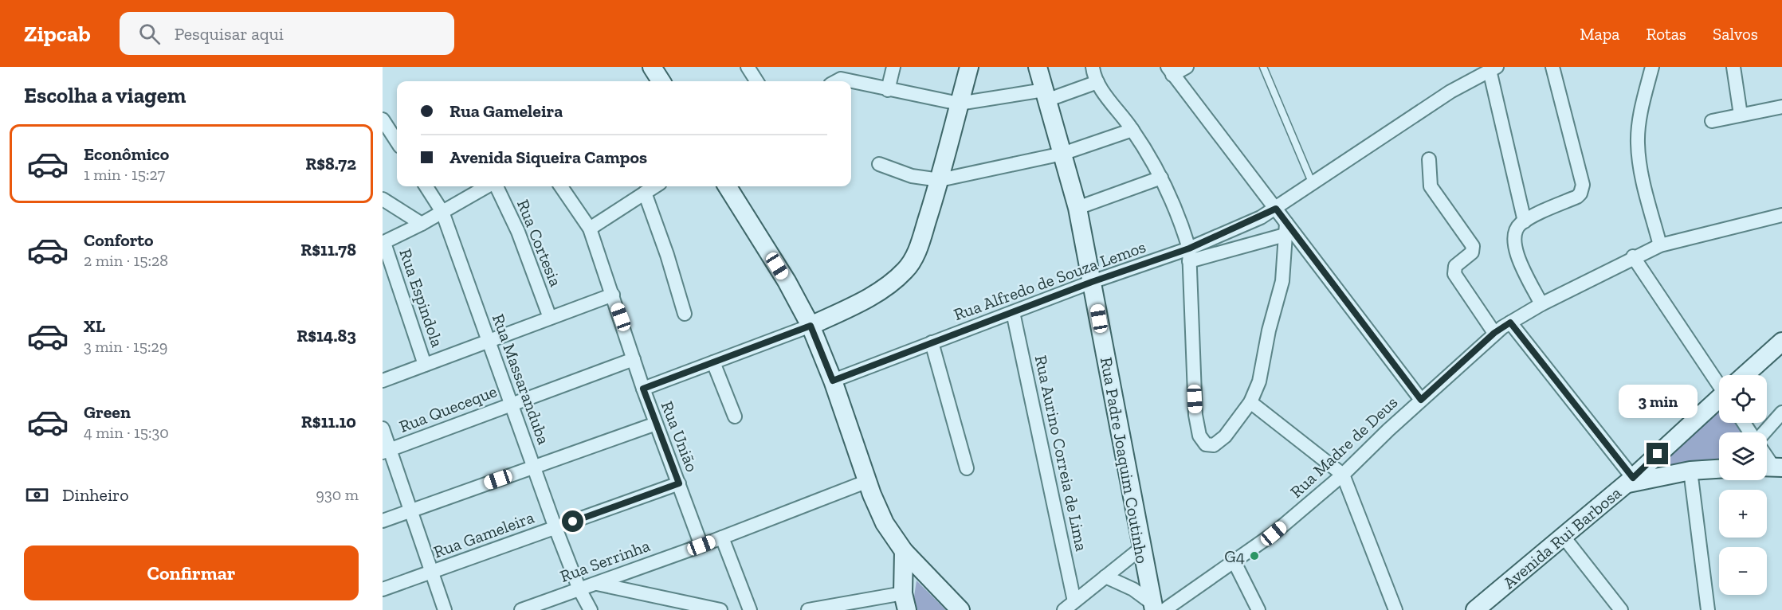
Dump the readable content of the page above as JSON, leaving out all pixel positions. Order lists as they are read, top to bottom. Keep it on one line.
{"streets":{"street":["Rua Cortesia","Rua Alfredo de Souza Lemos","Rua Espindola","Rua Massaranduba","Rua Queceque","Rua União","Rua Madre de Deus","Rua Aurino Correia de Lima","Rua Padre Joaquim Coutinho","Rua Gameleira","Avenida Rui Barbosa","Rua Serrinha"]},"crossings":[["Rua Alfredo de Souza Lemos","Rua Aurino Correia de Lima"],["Rua Alfredo de Souza Lemos","Rua Padre Joaquim Coutinho"],["Rua Massaranduba","Rua Queceque"],["Rua Massaranduba","Rua Gameleira"],["Rua Massaranduba","Rua Serrinha"],["Rua Queceque","Rua União"],["Rua União","Rua Gameleira"],["Rua União","Rua Serrinha"],["Rua Madre de Deus","Rua Padre Joaquim Coutinho"]],"places":["G4"],"page":{"header":"Zipcab","search":"Pesquisar aqui","nav":["Mapa","Rotas","Salvos"],"heading":"Escolha a viagem","banner":["Rua Gameleira","Avenida Siqueira Campos"],"list":[{"name":"Econômico","note":"1 min · 15:27","value":"R$8.72"},{"name":"Conforto","note":"2 min · 15:28","value":"R$11.78"},{"name":"XL","note":"3 min · 15:29","value":"R$14.83"},{"name":"Green","note":"4 min · 15:30","value":"R$11.10"}],"map_buttons":["+","−"],"bubble":"3 min","pay":["Dinheiro","930 m"],"buttons":"Confirmar"}}
